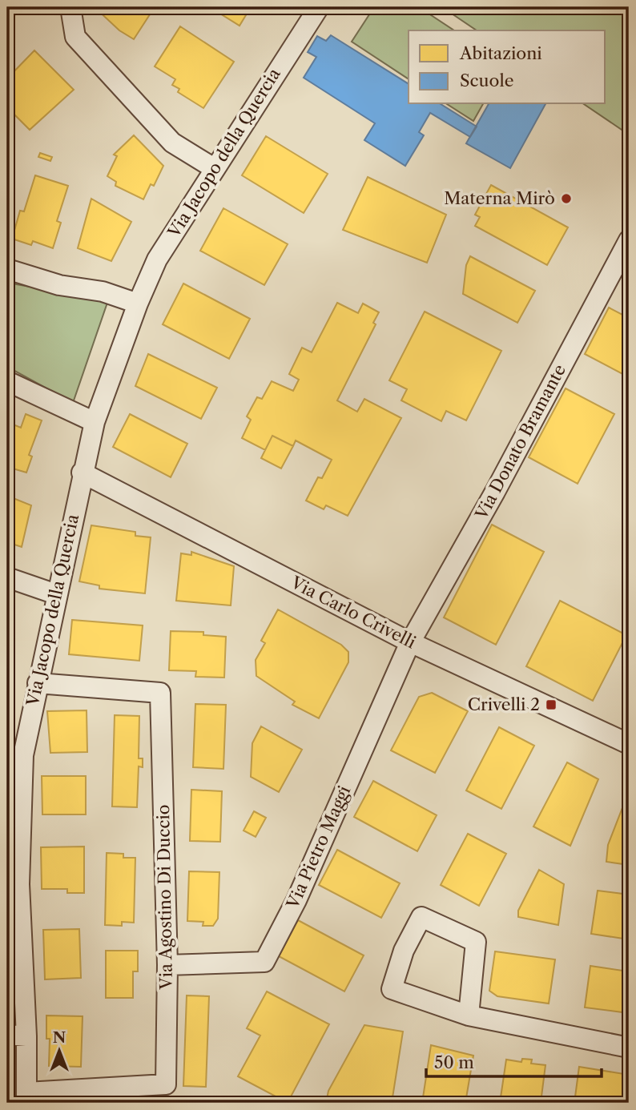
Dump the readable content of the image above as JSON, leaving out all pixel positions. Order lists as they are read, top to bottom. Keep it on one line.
{"streets":{"street":["Via Jacopo della Quercia","Via Donato Bramante","Via Carlo Crivelli","Via Pietro Maggi","Via Agostino Di Duccio"]},"crossings":[["Via Jacopo della Quercia","Via Carlo Crivelli"],["Via Jacopo della Quercia","Via Agostino Di Duccio"],["Via Donato Bramante","Via Carlo Crivelli"],["Via Donato Bramante","Via Pietro Maggi"],["Via Carlo Crivelli","Via Pietro Maggi"],["Via Pietro Maggi","Via Agostino Di Duccio"]],"places":{"other":["Materna Mirò"],"transit":["Crivelli 2"]},"legend":["Abitazioni","Scuole"],"scale_bar":"50 m","north":"top"}
